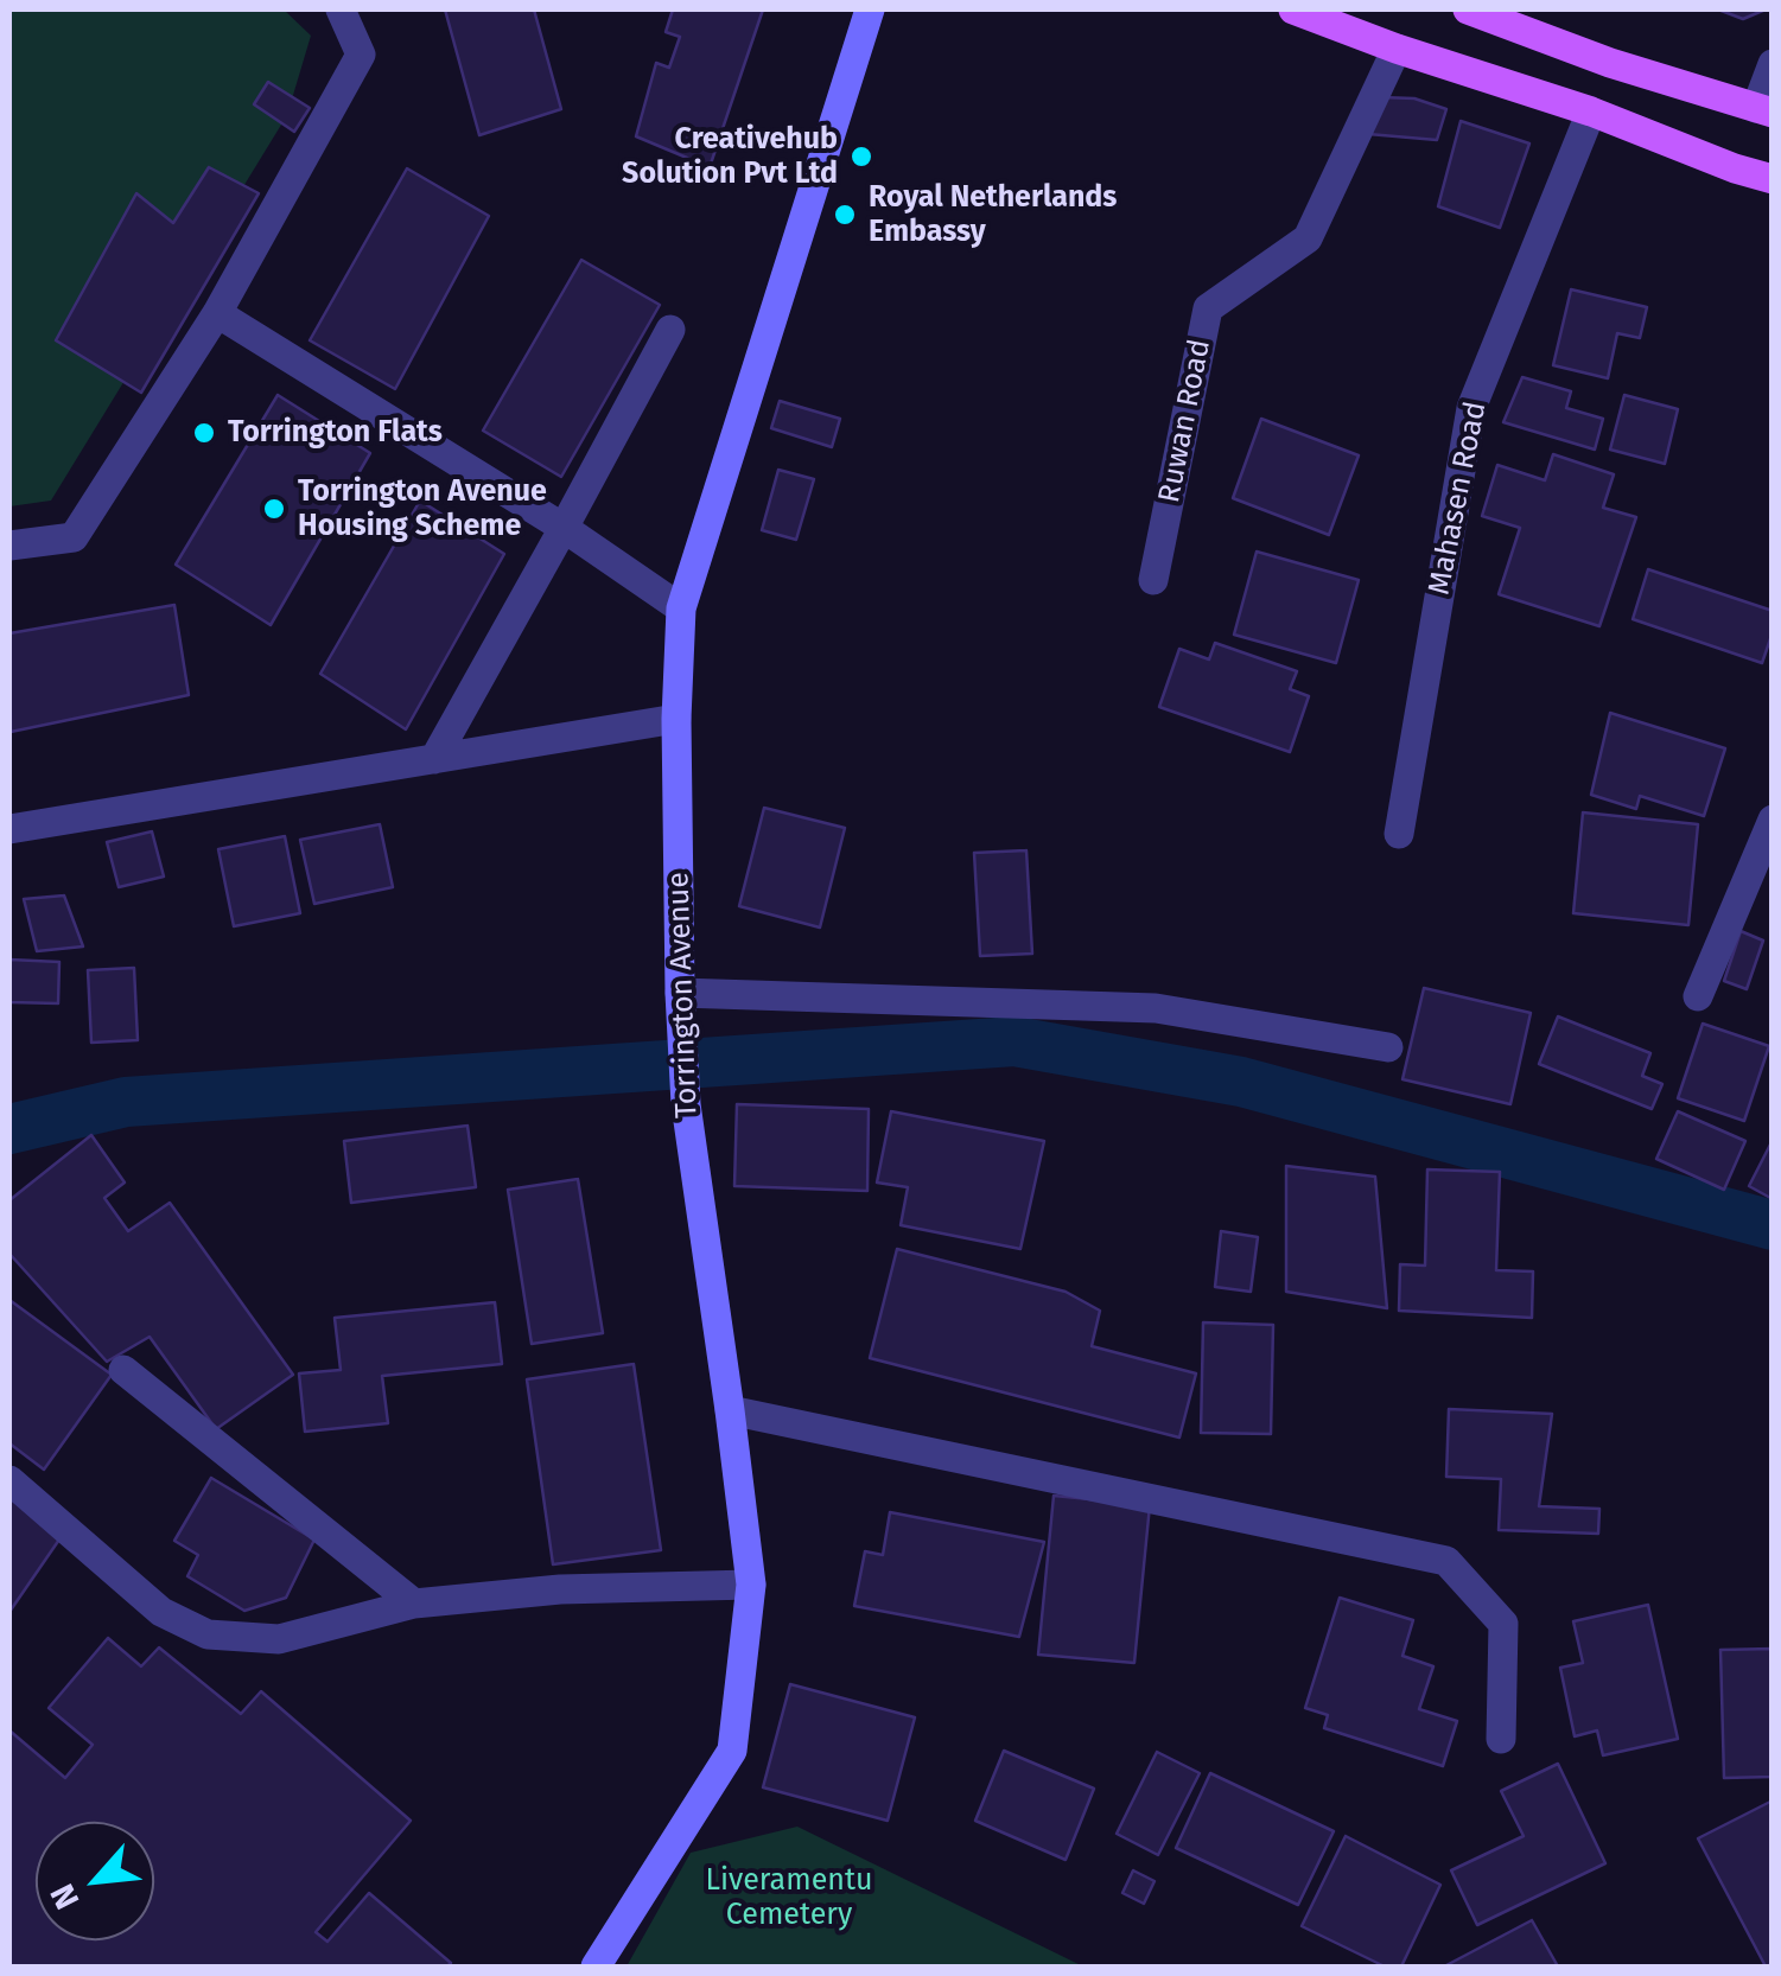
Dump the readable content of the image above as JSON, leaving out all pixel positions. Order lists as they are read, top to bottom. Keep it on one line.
{"streets":{"main road":["Torrington Avenue"],"street":["Ruwan Road","Mahasen Road"]},"parks":["Liveramentu Cemetery"],"places":["Creativehub Solution Pvt Ltd","Royal Netherlands Embassy","Torrington Flats","Torrington Avenue Housing Scheme"],"north":"bottom left"}
